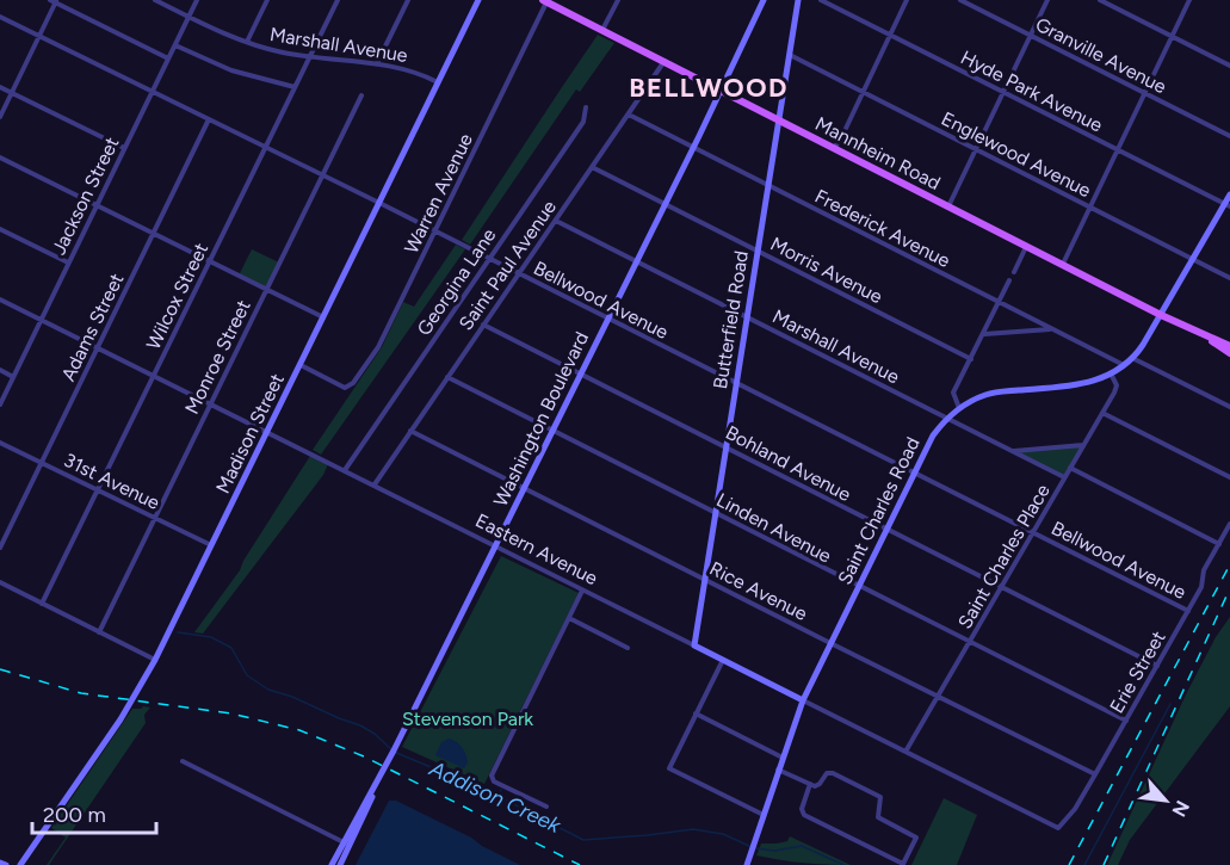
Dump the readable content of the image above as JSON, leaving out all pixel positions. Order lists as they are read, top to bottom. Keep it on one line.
{"streets":{"main road":["Mannheim Road"],"street":["Marshall Avenue","Granville Avenue","Hyde Park Avenue","Englewood Avenue","Warren Avenue","Jackson Street","Frederick Avenue","Saint Paul Avenue","Morris Avenue","Georgina Lane","Wilcox Street","Bellwood Avenue","Butterfield Road","Adams Street","Monroe Street","Washington Boulevard","Madison Street","Bohland Avenue","31st Avenue","Saint Charles Road","Linden Avenue","Eastern Avenue","Saint Charles Place","Rice Avenue","Erie Street"]},"crossings":[["Marshall Avenue","Jackson Street"],["Marshall Avenue","Saint Paul Avenue"],["Marshall Avenue","Wilcox Street"],["Marshall Avenue","Butterfield Road"],["Marshall Avenue","Washington Boulevard"],["Marshall Avenue","Madison Street"],["Marshall Avenue","Saint Charles Road"],["Marshall Avenue","Saint Charles Place"],["Hyde Park Avenue","Saint Charles Road"],["Mannheim Road","Warren Avenue"],["Mannheim Road","Saint Paul Avenue"],["Mannheim Road","Butterfield Road"],["Mannheim Road","Washington Boulevard"],["Mannheim Road","Saint Charles Road"],["Englewood Avenue","Butterfield Road"],["Englewood Avenue","Saint Charles Road"],["Warren Avenue","Bellwood Avenue"],["Warren Avenue","Madison Street"],["Jackson Street","Bellwood Avenue"],["Jackson Street","Eastern Avenue"],["Frederick Avenue","Saint Paul Avenue"],["Frederick Avenue","Butterfield Road"],["Frederick Avenue","Washington Boulevard"],["Frederick Avenue","Saint Charles Road"],["Saint Paul Avenue","Morris Avenue"],["Saint Paul Avenue","Bellwood Avenue"],["Saint Paul Avenue","Bohland Avenue"],["Saint Paul Avenue","Linden Avenue"],["Saint Paul Avenue","Eastern Avenue"],["Saint Paul Avenue","Rice Avenue"],["Morris Avenue","Butterfield Road"],["Morris Avenue","Washington Boulevard"],["Georgina Lane","Bellwood Avenue"],["Georgina Lane","Eastern Avenue"],["Wilcox Street","Bellwood Avenue"],["Wilcox Street","31st Avenue"],["Wilcox Street","Eastern Avenue"],["Bellwood Avenue","Butterfield Road"],["Bellwood Avenue","Adams Street"],["Bellwood Avenue","Monroe Street"],["Bellwood Avenue","Washington Boulevard"],["Bellwood Avenue","Madison Street"],["Bellwood Avenue","Saint Charles Road"],["Bellwood Avenue","Saint Charles Place"],["Bellwood Avenue","Erie Street"],["Butterfield Road","Bohland Avenue"],["Butterfield Road","Linden Avenue"],["Butterfield Road","Eastern Avenue"],["Butterfield Road","Rice Avenue"],["Adams Street","31st Avenue"],["Adams Street","Eastern Avenue"],["Monroe Street","31st Avenue"],["Monroe Street","Eastern Avenue"],["Washington Boulevard","Bohland Avenue"],["Washington Boulevard","Linden Avenue"],["Washington Boulevard","Eastern Avenue"],["Washington Boulevard","Rice Avenue"],["Madison Street","31st Avenue"],["Madison Street","Eastern Avenue"],["Bohland Avenue","Saint Charles Road"],["Bohland Avenue","Saint Charles Place"],["Bohland Avenue","Erie Street"],["Saint Charles Road","Linden Avenue"],["Saint Charles Road","Eastern Avenue"],["Saint Charles Road","Saint Charles Place"],["Saint Charles Road","Rice Avenue"],["Linden Avenue","Saint Charles Place"],["Linden Avenue","Erie Street"],["Eastern Avenue","Saint Charles Place"],["Eastern Avenue","Erie Street"],["Saint Charles Place","Rice Avenue"],["Rice Avenue","Erie Street"]],"districts":["BELLWOOD"],"water":["Addison Creek"],"parks":["Stevenson Park"],"scale_bar":"200 m","north":"bottom right"}
